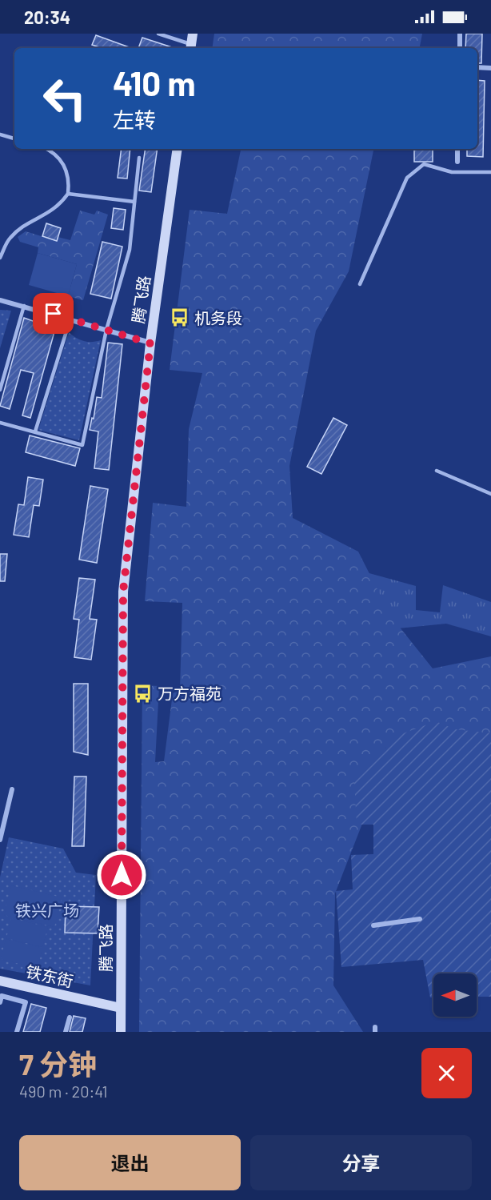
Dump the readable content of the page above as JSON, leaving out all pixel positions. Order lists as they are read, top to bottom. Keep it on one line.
{"streets":{"street":["腾飞路","铁东街"]},"crossings":[["腾飞路","铁东街"]],"parks":["铁兴广场"],"places":{"bus stop":["机务段","万方福苑"]},"north":"left","page":{"status":"20:34","turn":["410 m","左转"],"heading":["7 分钟","490 m · 20:41"],"buttons":["退出","分享"]}}
